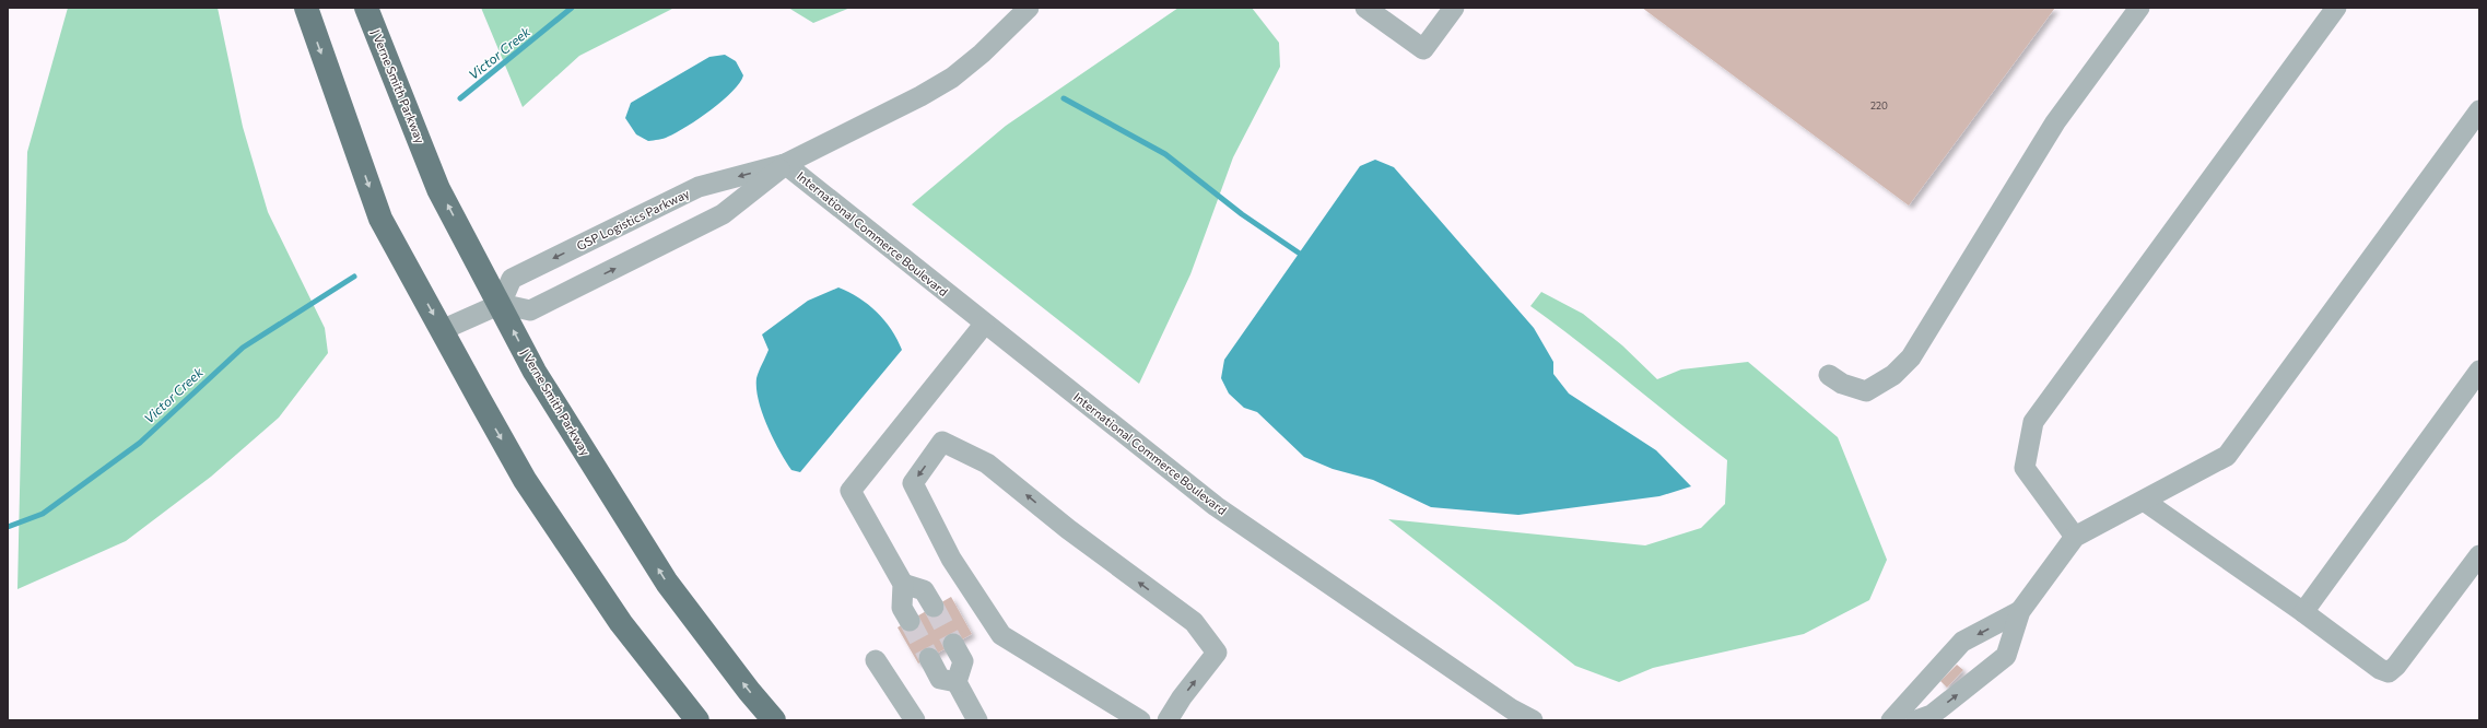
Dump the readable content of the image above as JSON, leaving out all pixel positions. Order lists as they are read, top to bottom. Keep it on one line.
{"streets":{"main road":["J Verne Smith Parkway"],"street":["GSP Logistics Parkway","International Commerce Boulevard"]},"crossings":[["J Verne Smith Parkway","GSP Logistics Parkway"],["GSP Logistics Parkway","International Commerce Boulevard"]],"water":["Victor Creek"],"house_numbers":["220"]}
